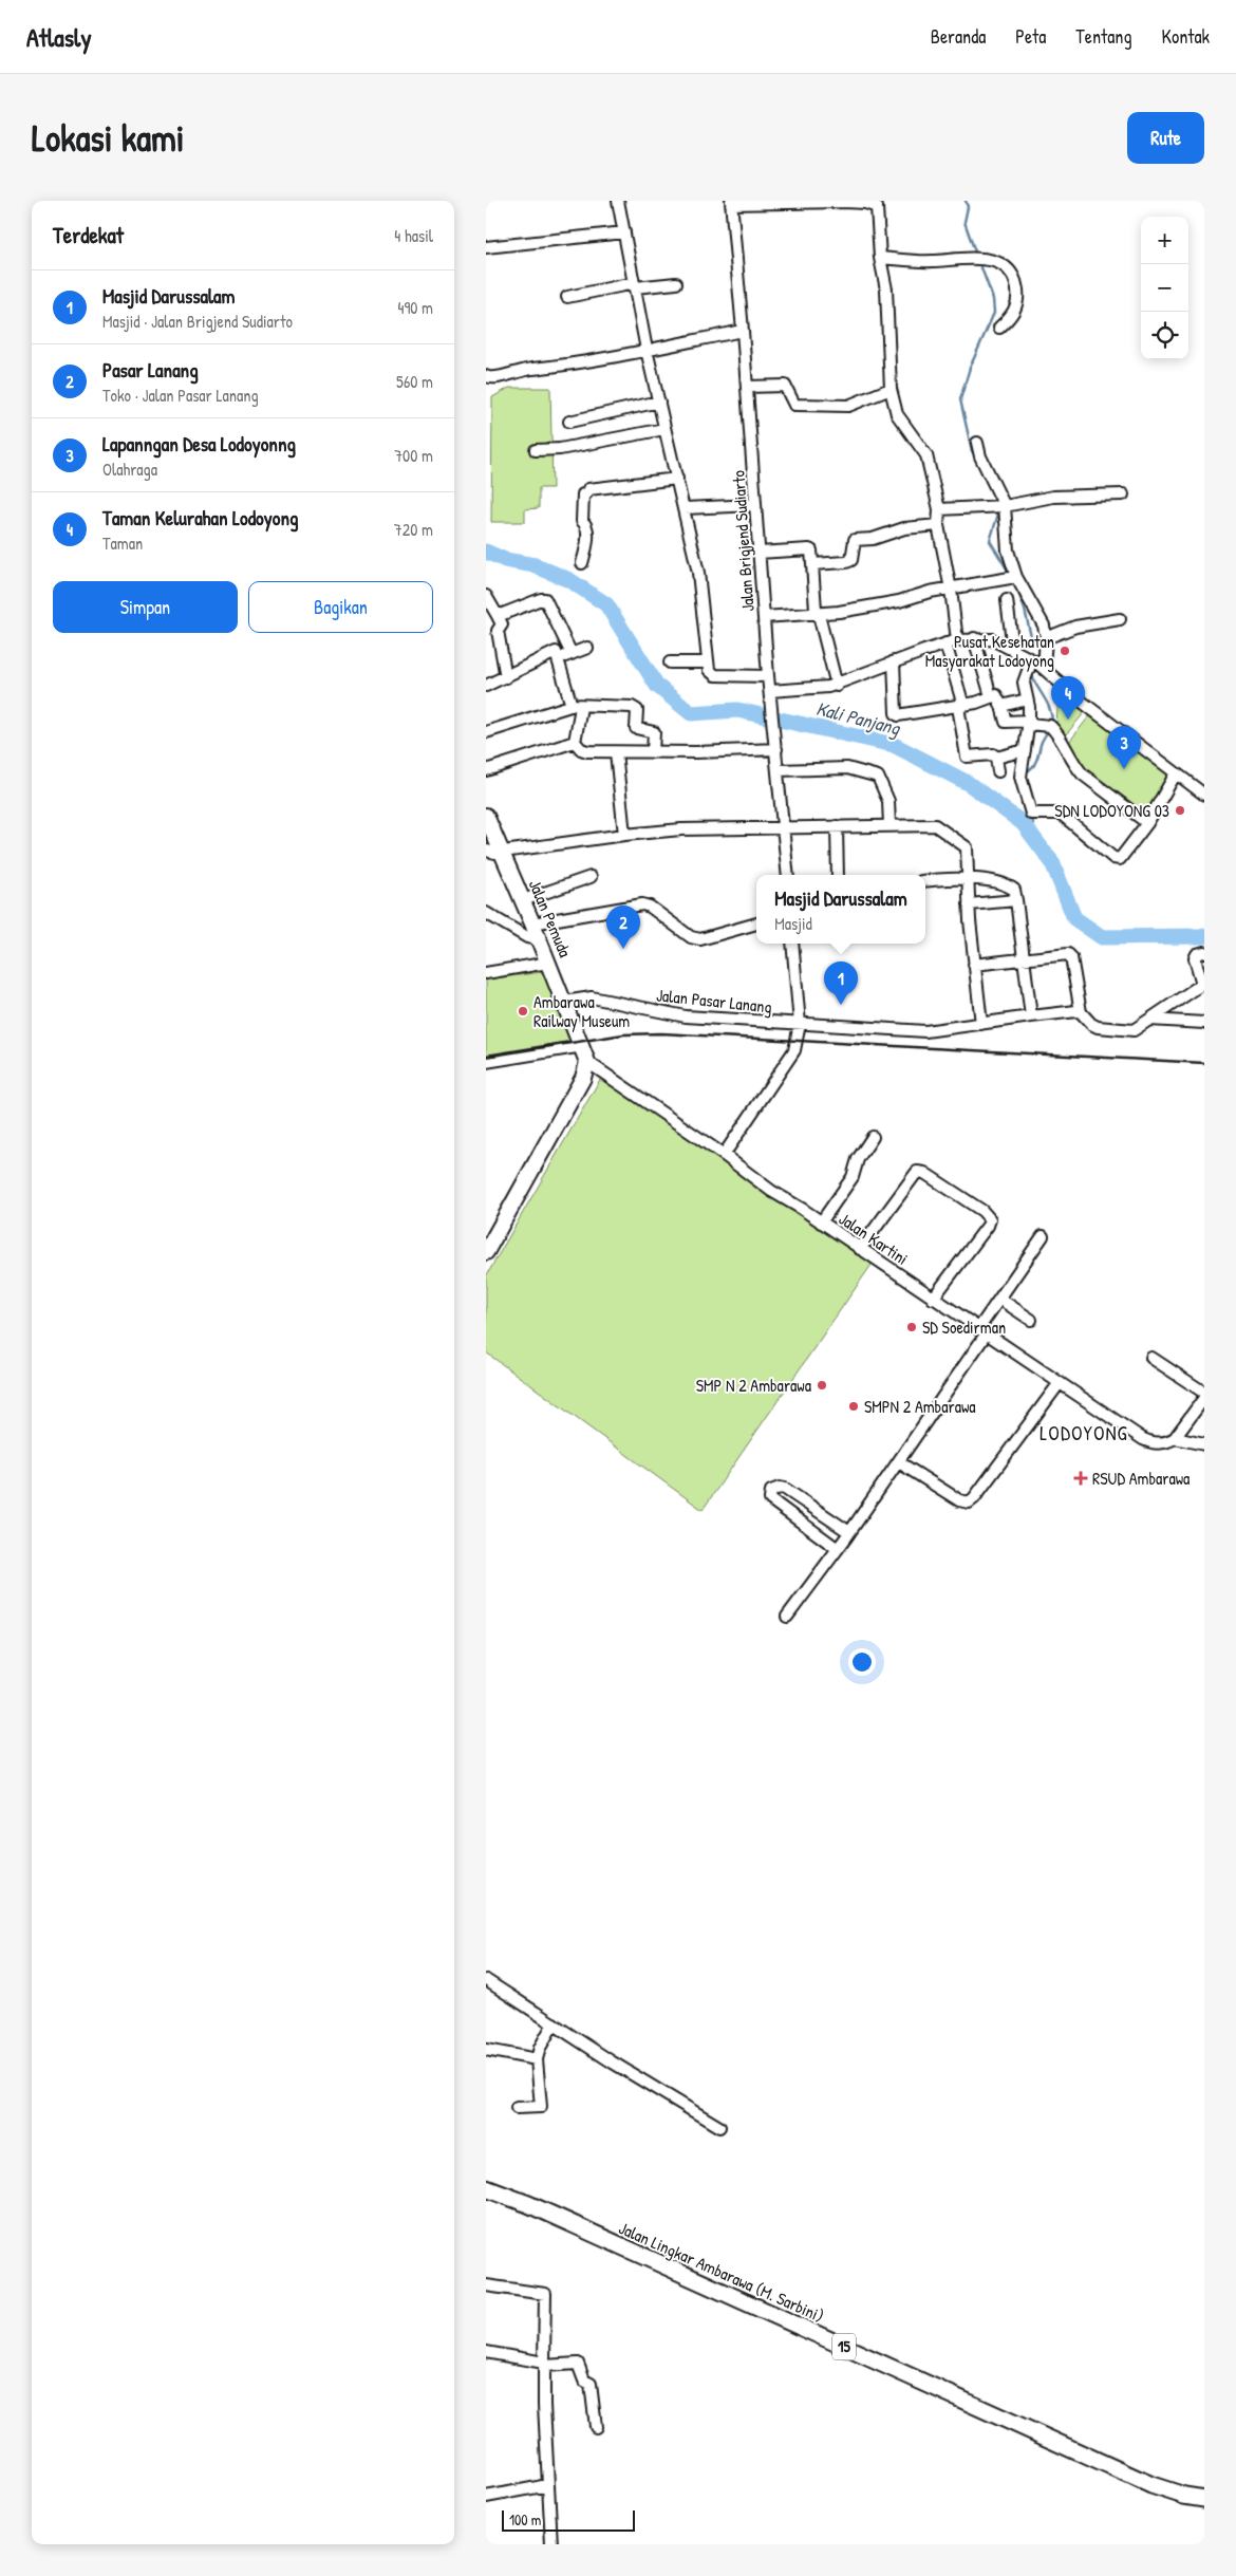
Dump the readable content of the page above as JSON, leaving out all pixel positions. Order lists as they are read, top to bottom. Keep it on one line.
{"streets":{"highway":["Jalan Lingkar Ambarawa (M. Sarbini)","15"],"main road":["Jalan Pemuda"],"street":["Jalan Brigjend Sudiarto","Jalan Pasar Lanang","Jalan Kartini"]},"crossings":[["Jalan Pemuda","Jalan Pasar Lanang"],["Jalan Pemuda","Jalan Kartini"]],"districts":["LODOYONG"],"water":["Kali Panjang"],"places":{"other":["Pusat Kesehatan Masyarakat Lodoyong","SDN LODOYONG 03","Ambarawa Railway Museum","SD Soedirman","SMP N 2 Ambarawa","SMPN 2 Ambarawa"],"health":["RSUD Ambarawa"]},"scale_bar":"100 m","page":{"header":"Atlasly","nav":["Beranda","Peta","Tentang","Kontak"],"buttons":["Rute",["Simpan","Bagikan"]],"title":"Lokasi kami","heading":["Terdekat","4 hasil"],"map_buttons":["+","−"],"list":[{"mark":"1","name":"Masjid Darussalam","note":"Masjid · Jalan Brigjend Sudiarto","value":"490 m"},{"mark":"2","name":"Pasar Lanang","note":"Toko · Jalan Pasar Lanang","value":"560 m"},{"mark":"3","name":"Lapanngan Desa Lodoyonng","note":"Olahraga","value":"700 m"},{"mark":"4","name":"Taman Kelurahan Lodoyong","note":"Taman","value":"720 m"}],"pins":["4","3","2","1"],"popup":["Masjid Darussalam","Masjid"],"scale":"100 m"}}
